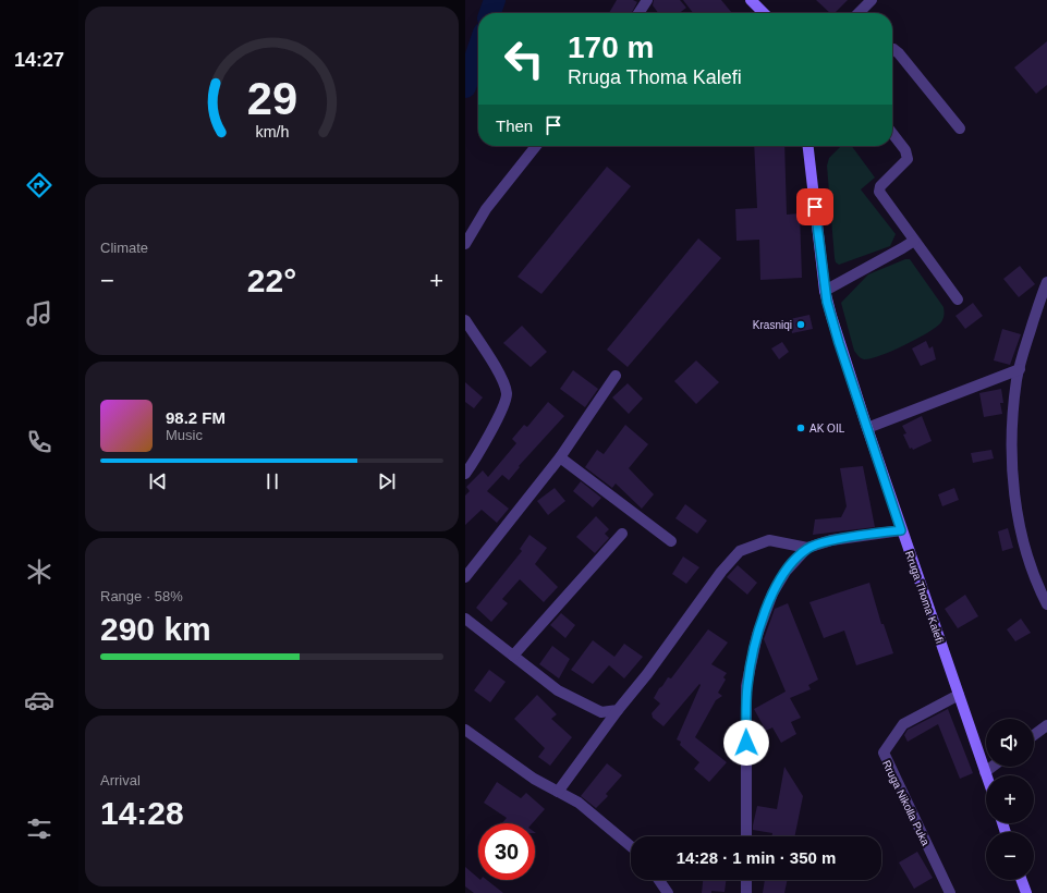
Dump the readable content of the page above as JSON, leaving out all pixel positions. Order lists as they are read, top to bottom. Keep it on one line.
{"streets":{"main road":["Rruga Thoma Kalefi"],"street":["Rruga Nikolla Puka"]},"crossings":[["Rruga Thoma Kalefi","Rruga Nikolla Puka"]],"places":["Krasniqi","AK OIL"],"page":{"tabs":"14:27","turn":["170 m","Rruga Thoma Kalefi"],"then":"Then","tile":["Climate",["Range · 58%","290 km"],["Arrival","14:28"]],"heat":["−","22°","+"],"song":["98.2 FM","Music"],"map_buttons":["+","−"],"limit":"30","trip":"14:28 · 1 min · 350 m","gauge":["29","km/h"]}}
